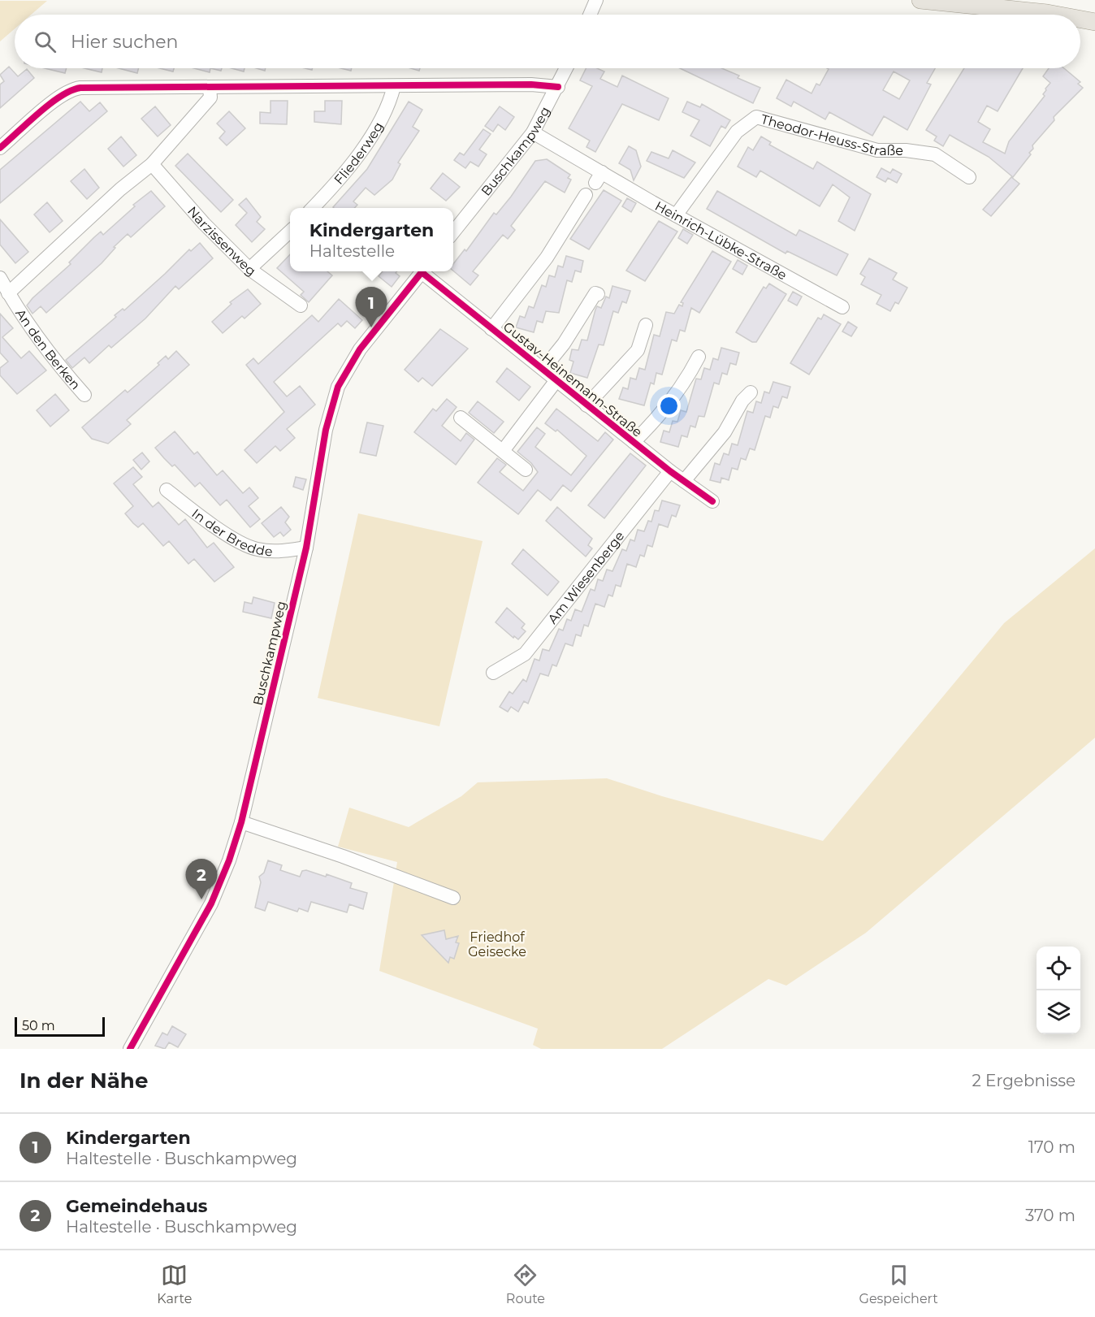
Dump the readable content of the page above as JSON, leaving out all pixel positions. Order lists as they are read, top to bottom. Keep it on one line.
{"streets":{"street":["Theodor-Heuss-Straße","Fliederweg","Buschkampweg","Narzissenweg","Heinrich-Lübke-Straße","An den Berken","Gustav-Heinemann-Straße","In der Bredde","Am Wiesenberge"]},"crossings":[["Theodor-Heuss-Straße","Heinrich-Lübke-Straße"],["Buschkampweg","Heinrich-Lübke-Straße"],["Buschkampweg","In der Bredde"],["Gustav-Heinemann-Straße","Am Wiesenberge"]],"parks":["Friedhof Geisecke"],"scale_bar":"50 m","page":{"search":"Hier suchen","popup":["Kindergarten","Haltestelle"],"pins":["1","2"],"scale":"50 m","heading":["In der Nähe","2 Ergebnisse"],"list":[{"mark":"1","name":"Kindergarten","note":"Haltestelle · Buschkampweg","value":"170 m"},{"mark":"2","name":"Gemeindehaus","note":"Haltestelle · Buschkampweg","value":"370 m"}],"nav":["Karte","Route","Gespeichert"]}}
